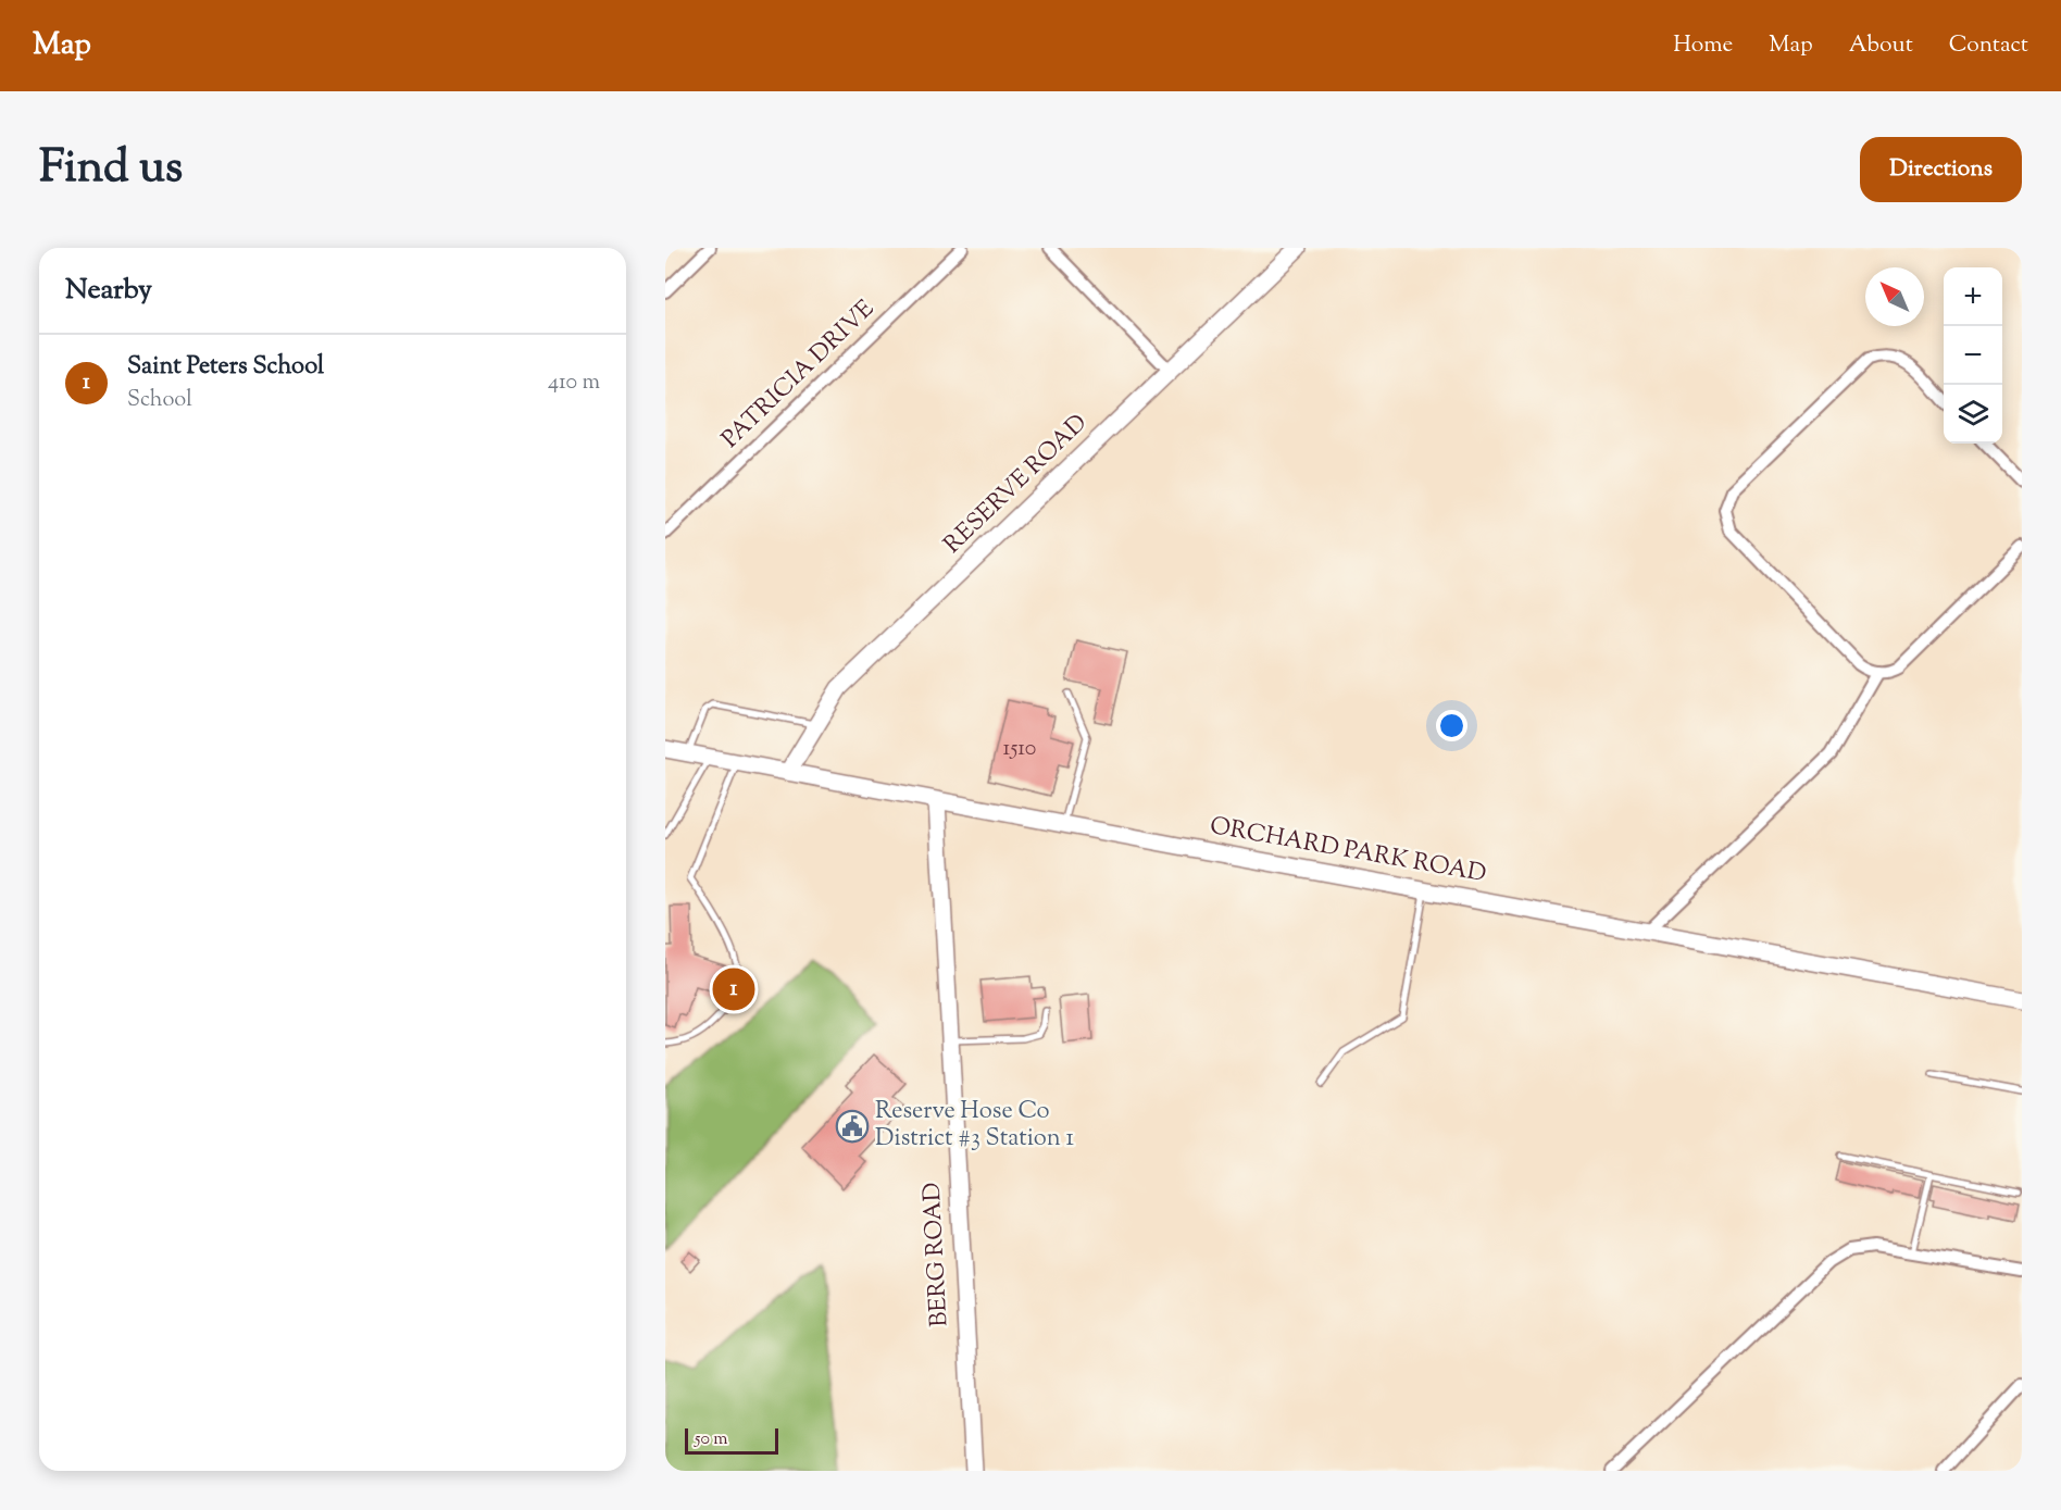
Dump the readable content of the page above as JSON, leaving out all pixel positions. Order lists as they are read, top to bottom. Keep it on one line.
{"streets":{"street":["PATRICIA DRIVE","RESERVE ROAD","ORCHARD PARK ROAD","BERG ROAD"]},"crossings":[["RESERVE ROAD","ORCHARD PARK ROAD"],["ORCHARD PARK ROAD","BERG ROAD"]],"places":{"public building":["Reserve Hose Co District #3 Station 1"]},"house_numbers":["1510"],"scale_bar":"50 m","north":"top left","page":{"header":"Map","nav":["Home","Map","About","Contact"],"title":"Find us","buttons":"Directions","heading":"Nearby","map_buttons":["+","−"],"list":[{"mark":"1","name":"Saint Peters School","note":"School","value":"410 m"}],"pins":"1","scale":"50 m"}}
